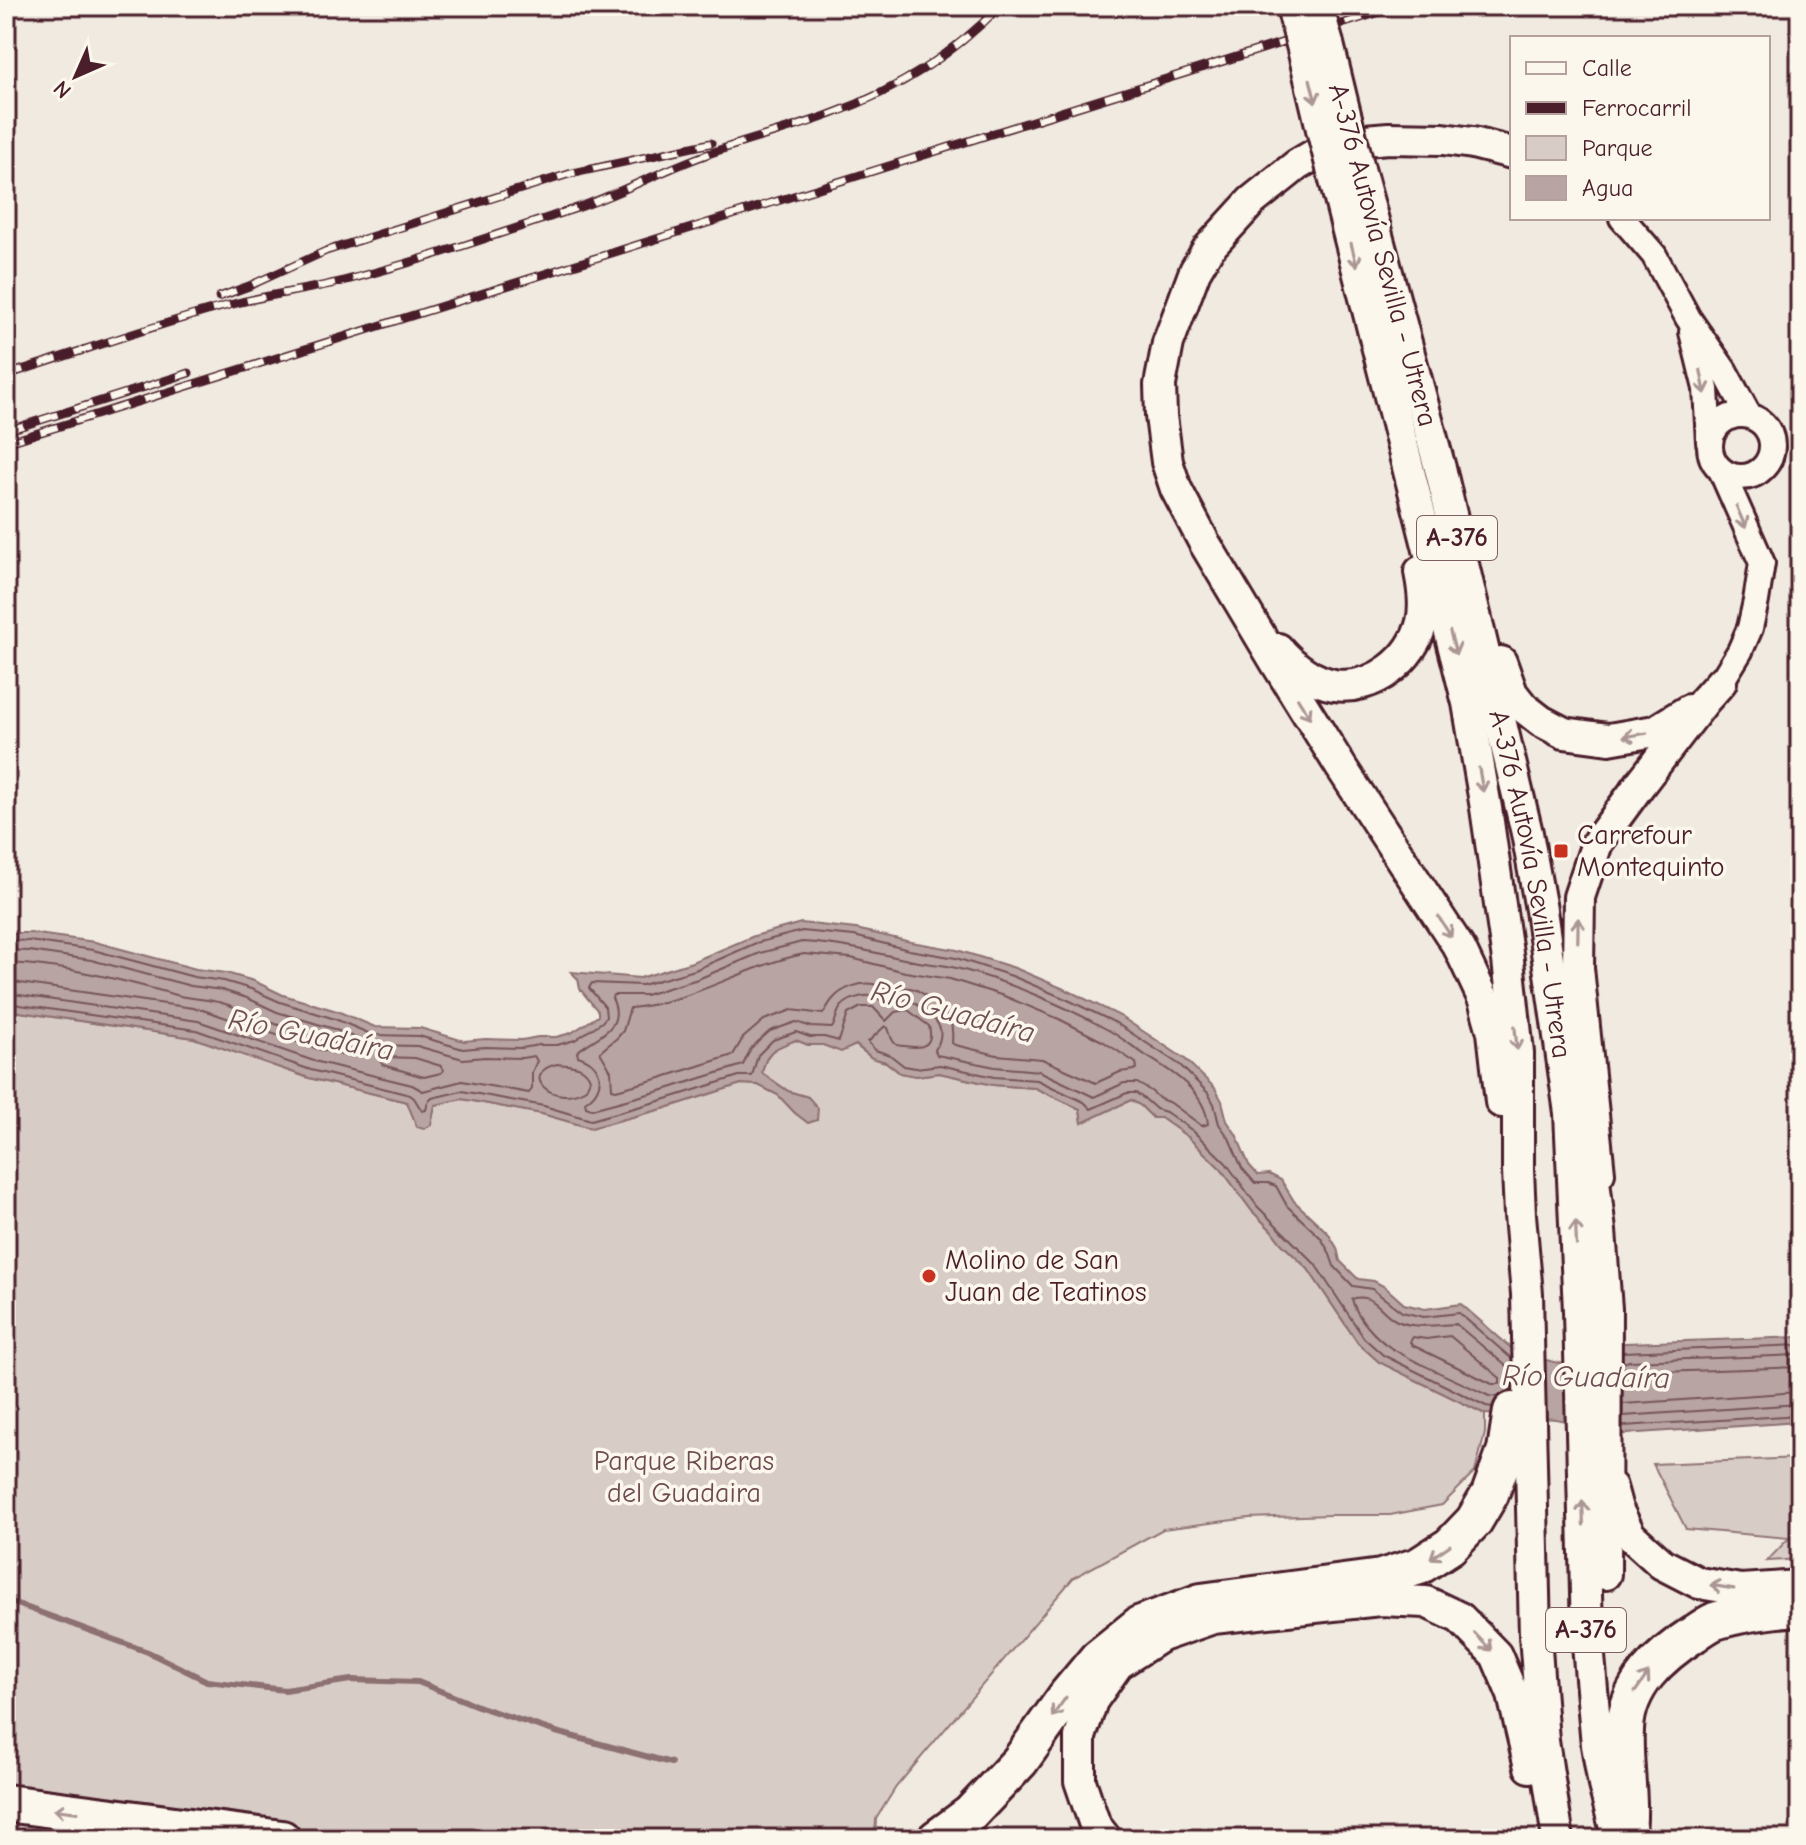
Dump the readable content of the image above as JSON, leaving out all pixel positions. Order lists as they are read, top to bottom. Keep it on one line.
{"streets":{"main road":["A-376 Autovía Sevilla - Utrera","A-376"]},"crossings":[["A-376 Autovía Sevilla - Utrera","A-376"]],"water":["Río Guadaíra"],"parks":["Parque Riberas del Guadaira"],"places":{"transit":["Carrefour Montequinto"],"other":["Molino de San Juan de Teatinos"]},"legend":["Calle","Ferrocarril","Parque","Agua"],"north":"bottom left"}
